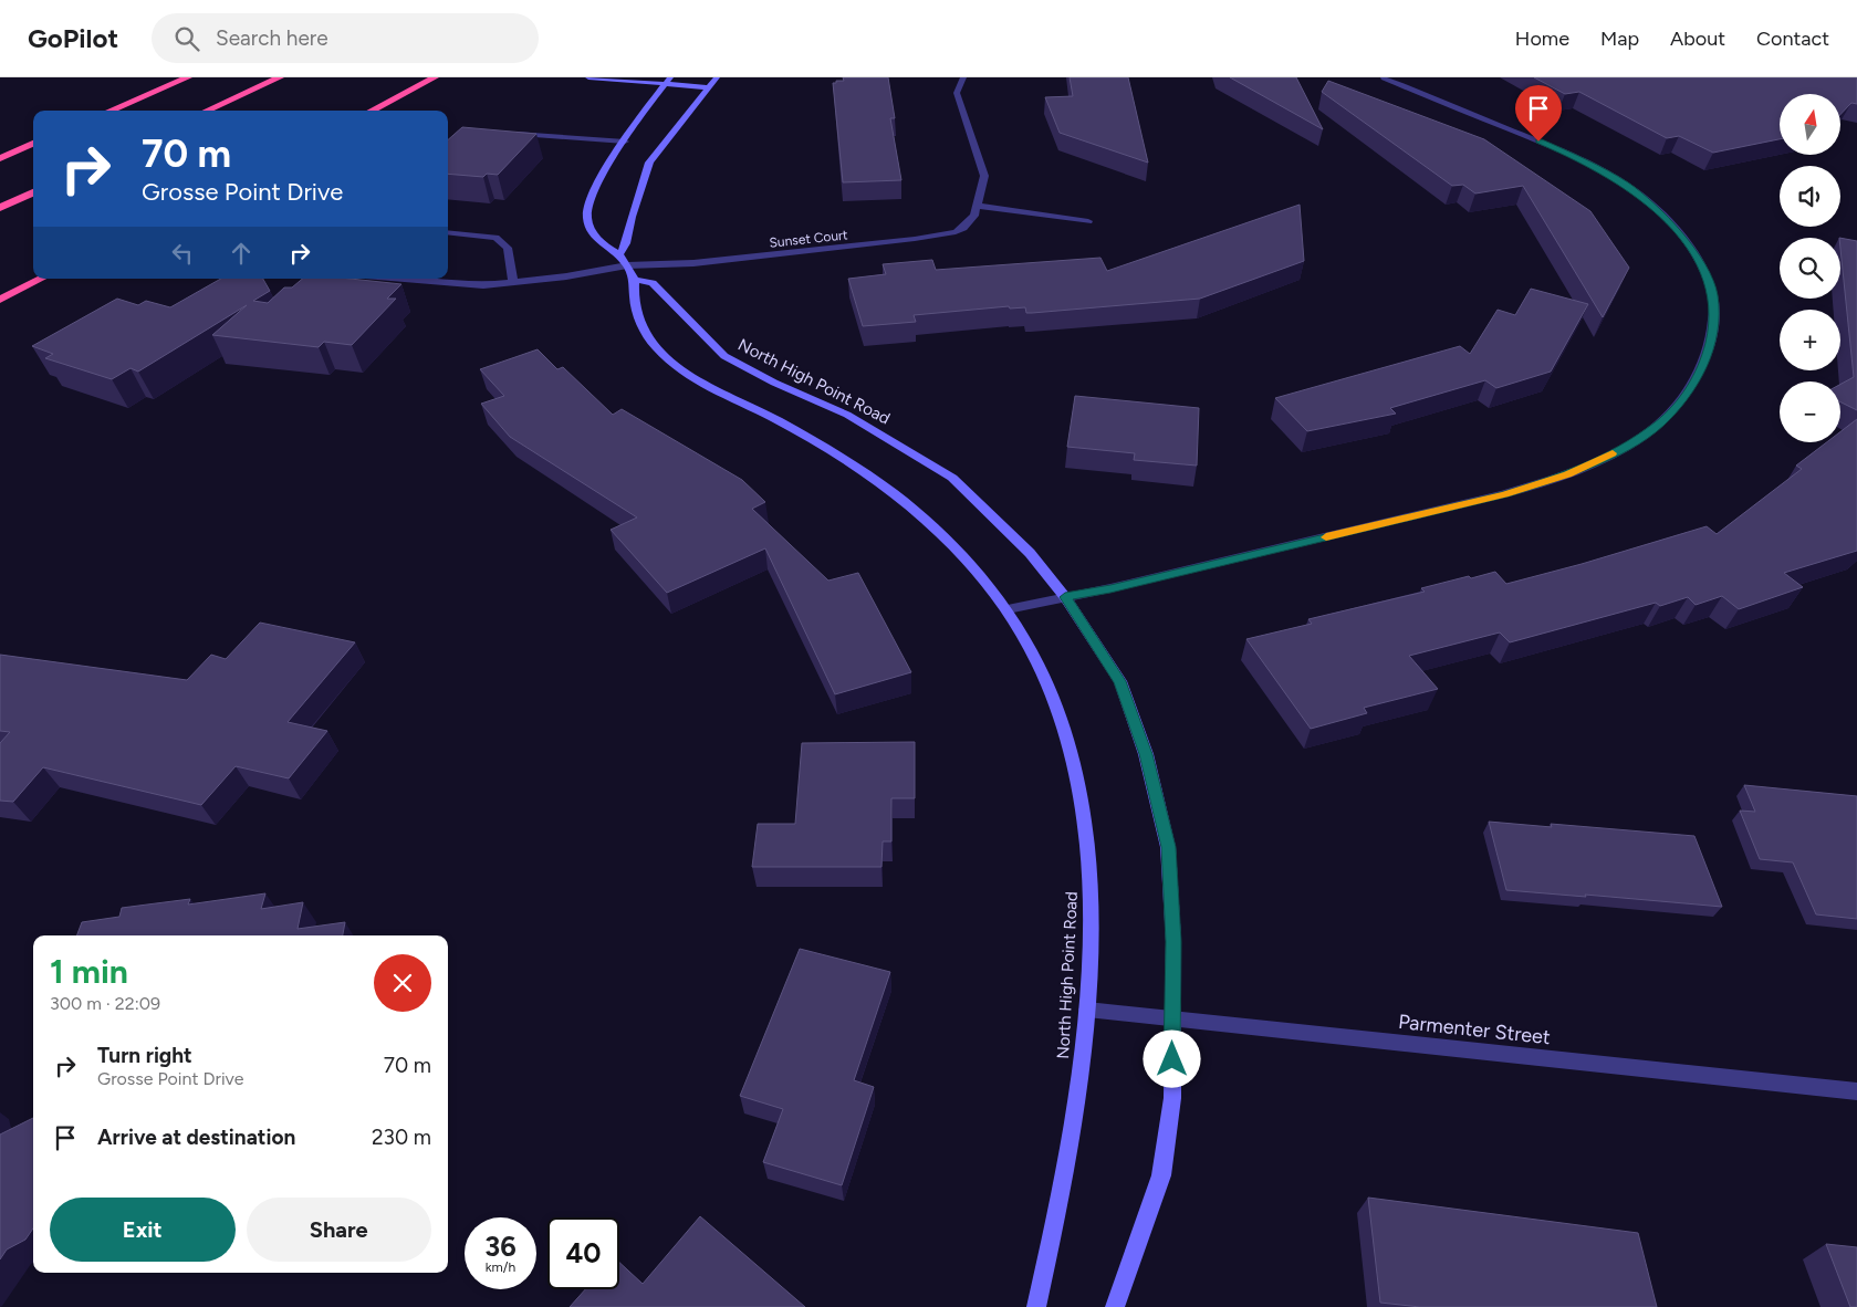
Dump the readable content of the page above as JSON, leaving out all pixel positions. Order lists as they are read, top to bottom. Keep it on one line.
{"streets":{"street":["Sunset Court","North High Point Road","Parmenter Street"]},"crossings":[["Sunset Court","North High Point Road"],["North High Point Road","Parmenter Street"]],"north":"top","page":{"header":"GoPilot","search":"Search here","nav":["Home","Map","About","Contact"],"map_buttons":["+","−"],"turn":["70 m","Grosse Point Drive"],"heading":["1 min","300 m · 22:09"],"list":[{"name":"Turn right","note":"Grosse Point Drive","value":"70 m"},{"name":"Arrive at destination","value":"230 m"}],"buttons":["Exit","Share"],"speed":"36 km/h","limit":"40"}}
